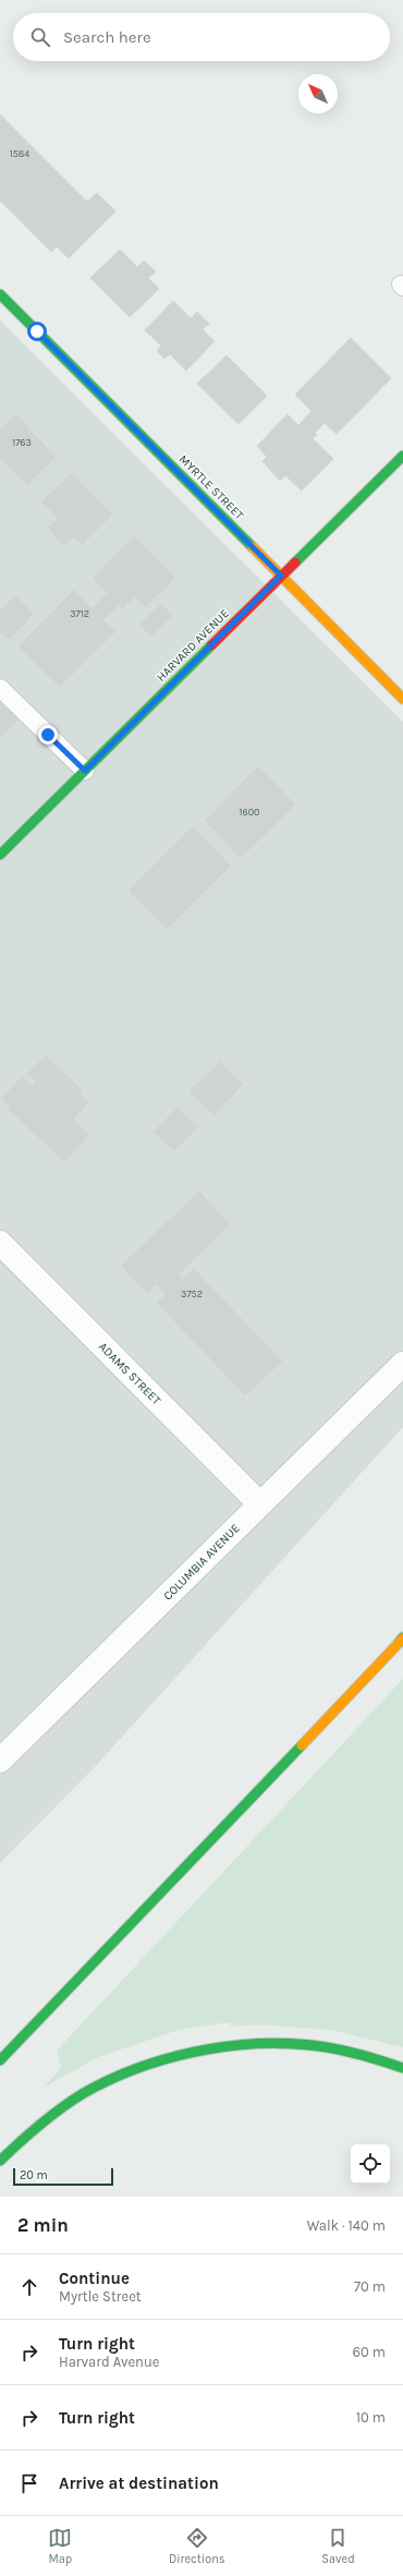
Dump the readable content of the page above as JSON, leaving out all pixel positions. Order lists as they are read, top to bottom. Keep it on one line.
{"streets":{"main road":["MYRTLE STREET","HARVARD AVENUE"],"street":["ADAMS STREET","COLUMBIA AVENUE"]},"crossings":[["MYRTLE STREET","HARVARD AVENUE"],["ADAMS STREET","COLUMBIA AVENUE"]],"house_numbers":["1584","1763","3712","1600","3752"],"scale_bar":"20 m","north":"top left","page":{"search":"Search here","scale":"20 m","heading":["2 min","Walk · 140 m"],"list":[["Continue","Myrtle Street","70 m"],["Turn right","Harvard Avenue","60 m"],["Turn right","10 m"],"Arrive at destination"],"nav":["Map","Directions","Saved"]}}
